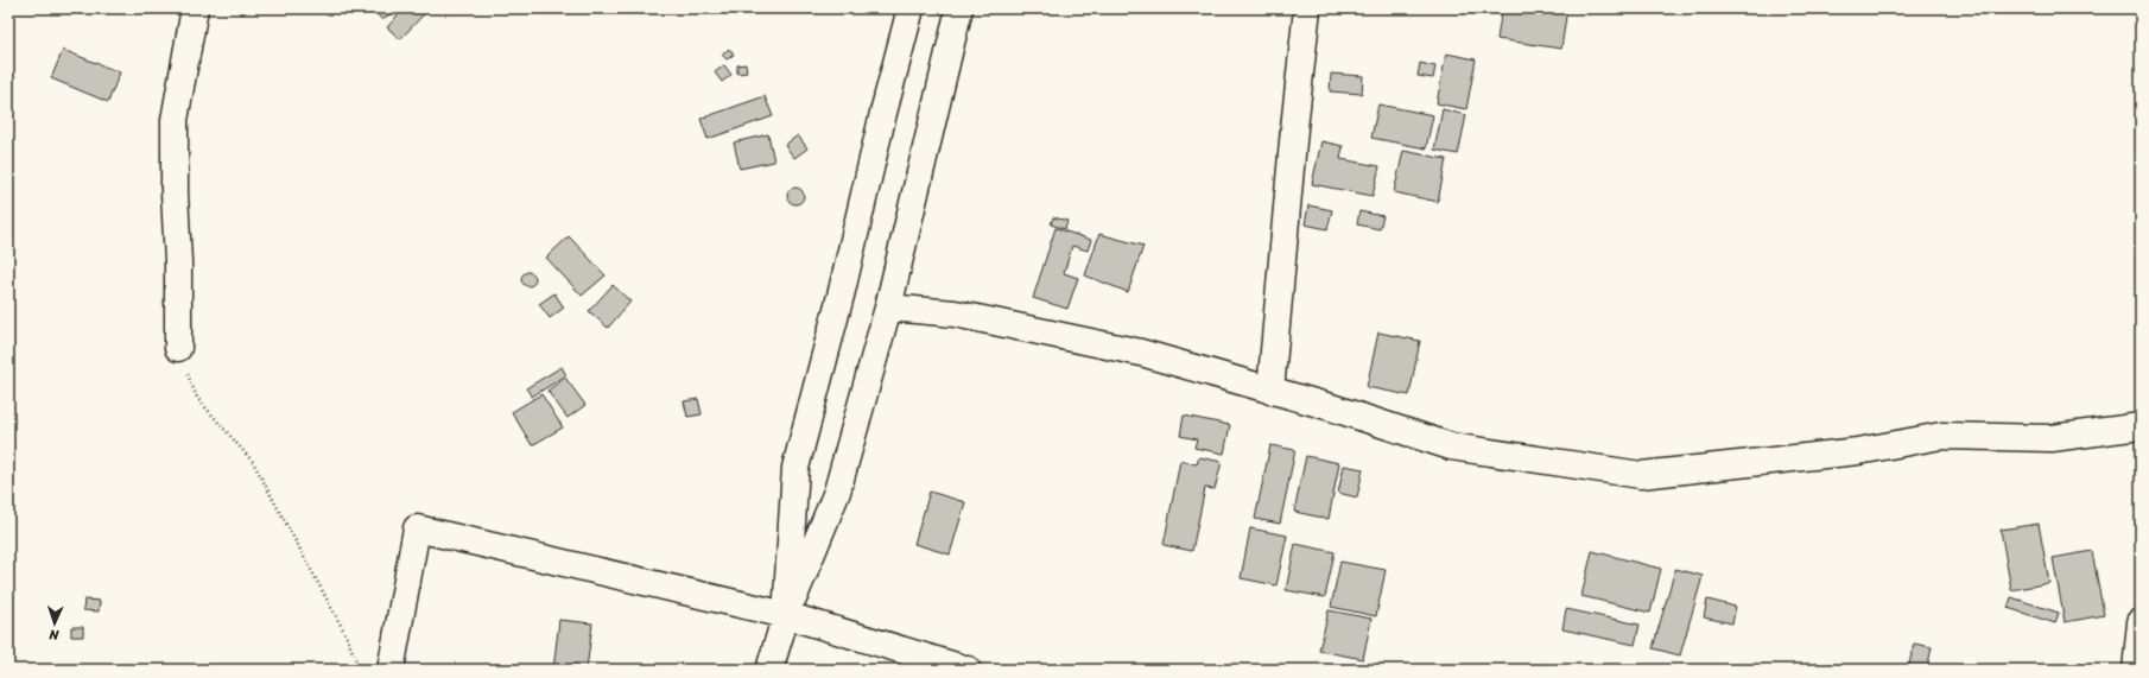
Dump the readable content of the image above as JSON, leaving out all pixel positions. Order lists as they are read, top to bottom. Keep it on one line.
{"north":"bottom"}
